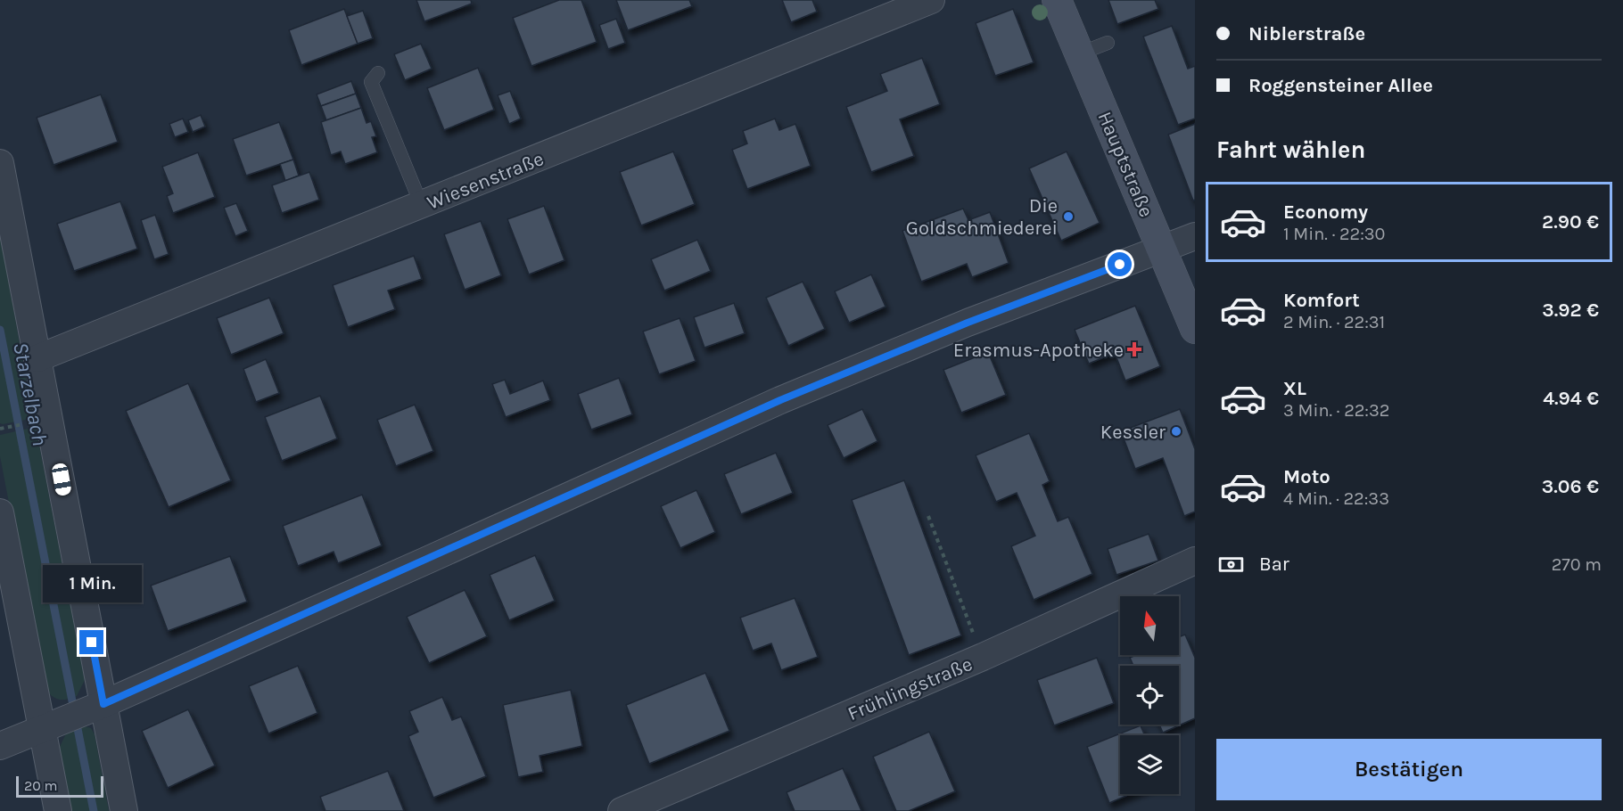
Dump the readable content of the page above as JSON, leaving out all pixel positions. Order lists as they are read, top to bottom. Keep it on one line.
{"streets":{"main road":["Hauptstraße"],"street":["Wiesenstraße","Frühlingstraße"]},"water":["Starzelbach"],"places":{"other":["Die Goldschmiederei","Kessler"],"health":["Erasmus-Apotheke"]},"scale_bar":"20 m","north":"top","page":{"banner":["Niblerstraße","Roggensteiner Allee"],"heading":"Fahrt wählen","list":[{"name":"Economy","note":"1 Min. · 22:30","value":"2.90 €"},{"name":"Komfort","note":"2 Min. · 22:31","value":"3.92 €"},{"name":"XL","note":"3 Min. · 22:32","value":"4.94 €"},{"name":"Moto","note":"4 Min. · 22:33","value":"3.06 €"}],"pay":["Bar","270 m"],"bubble":"1 Min.","buttons":"Bestätigen","scale":"20 m"}}
